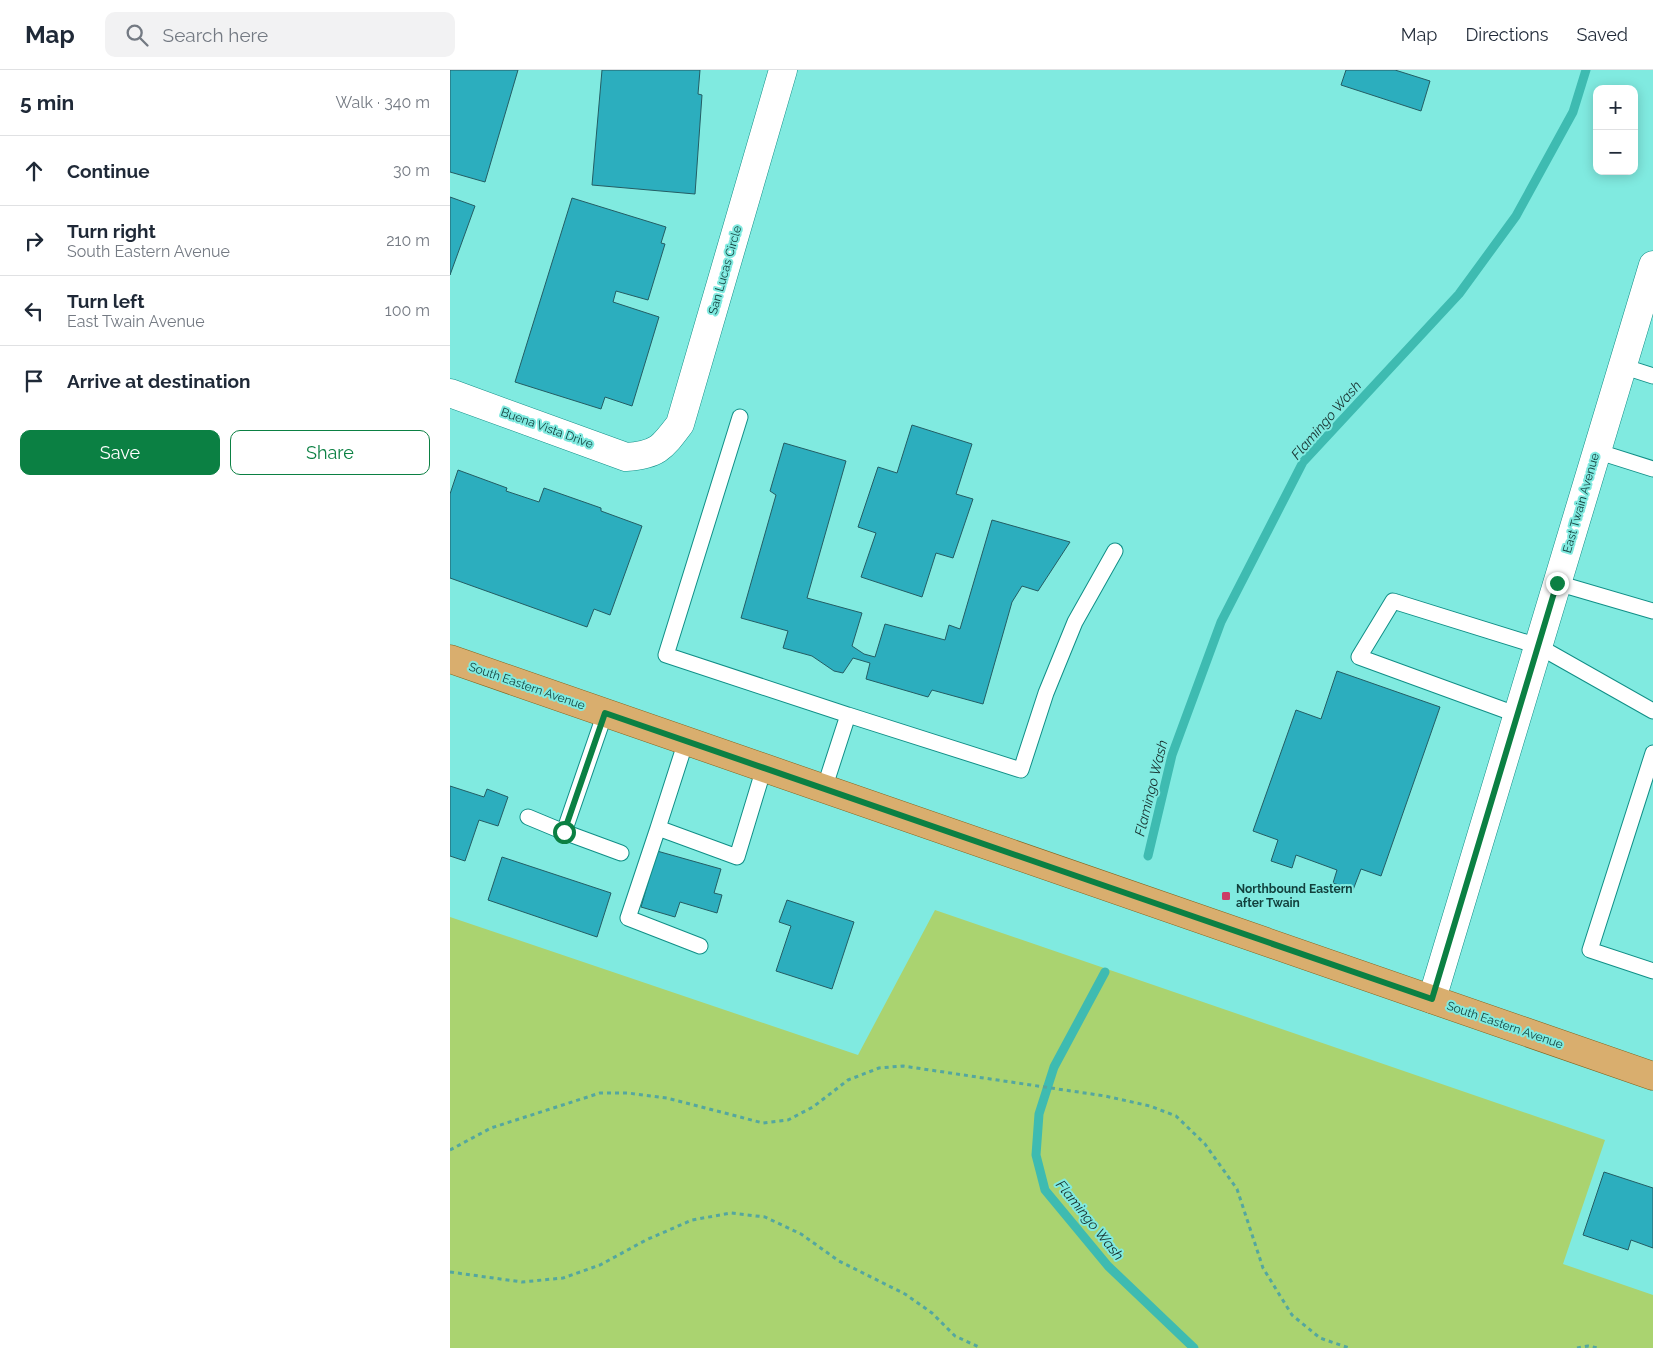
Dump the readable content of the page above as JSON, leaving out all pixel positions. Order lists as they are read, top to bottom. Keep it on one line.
{"streets":{"main road":["South Eastern Avenue"],"street":["San Lucas Circle","Buena Vista Drive","East Twain Avenue"]},"crossings":[["San Lucas Circle","Buena Vista Drive"],["East Twain Avenue","South Eastern Avenue"]],"water":["Flamingo Wash"],"places":{"transit":["Northbound Eastern after Twain"]},"page":{"header":"Map","search":"Search here","nav":["Map","Directions","Saved"],"heading":["5 min","Walk · 340 m"],"map_buttons":["+","−"],"list":[["Continue","30 m"],["Turn right","South Eastern Avenue","210 m"],["Turn left","East Twain Avenue","100 m"],"Arrive at destination"],"buttons":["Save","Share"]}}
